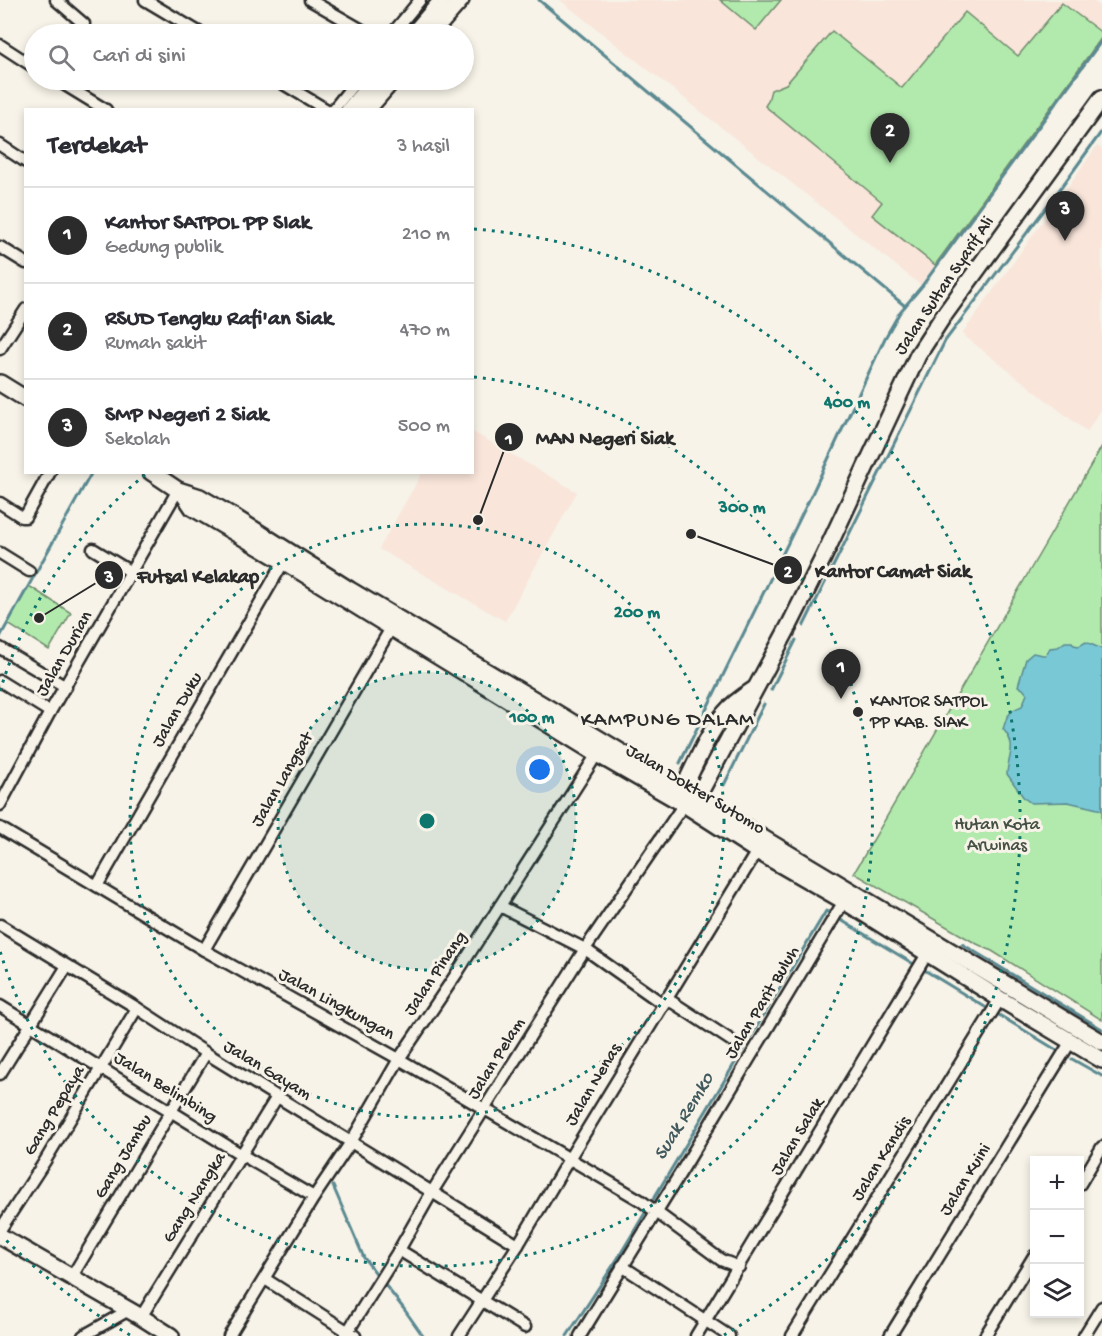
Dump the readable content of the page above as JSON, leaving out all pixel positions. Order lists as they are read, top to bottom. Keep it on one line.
{"streets":{"main road":["Jalan Sultan Syarif Ali","Jalan Dokter Sutomo"],"street":["Jalan Durian","Jalan Duku","Jalan Langsat","Jalan Pinang","Jalan Parit Buluh","Jalan Lingkungan","Jalan Pelam","Jalan Gayam","Jalan Nenas","Jalan Belimbing","Gang Pepaya","Jalan Salak","Gang Jambu","Jalan Kandis","Jalan Kuini","Gang Nangka"]},"crossings":[["Jalan Sultan Syarif Ali","Jalan Dokter Sutomo"],["Jalan Sultan Syarif Ali","Jalan Pelam"],["Jalan Durian","Jalan Dokter Sutomo"],["Jalan Duku","Jalan Dokter Sutomo"],["Jalan Duku","Jalan Lingkungan"],["Jalan Langsat","Jalan Dokter Sutomo"],["Jalan Langsat","Jalan Lingkungan"],["Jalan Dokter Sutomo","Jalan Pinang"],["Jalan Dokter Sutomo","Jalan Parit Buluh"],["Jalan Dokter Sutomo","Jalan Pelam"],["Jalan Dokter Sutomo","Jalan Nenas"],["Jalan Dokter Sutomo","Jalan Salak"],["Jalan Dokter Sutomo","Jalan Kandis"],["Jalan Dokter Sutomo","Jalan Kuini"],["Jalan Pinang","Jalan Lingkungan"],["Jalan Pinang","Jalan Gayam"],["Jalan Pinang","Jalan Belimbing"],["Jalan Parit Buluh","Jalan Lingkungan"],["Jalan Lingkungan","Jalan Pelam"],["Jalan Lingkungan","Jalan Nenas"],["Jalan Lingkungan","Jalan Salak"],["Jalan Pelam","Jalan Gayam"],["Jalan Gayam","Jalan Nenas"],["Jalan Gayam","Gang Pepaya"],["Jalan Gayam","Gang Jambu"],["Jalan Gayam","Gang Nangka"],["Jalan Belimbing","Gang Pepaya"],["Jalan Belimbing","Gang Jambu"],["Jalan Belimbing","Gang Nangka"]],"districts":["KAMPUNG DALAM"],"water":["Suak Remko"],"parks":["Hutan Kota Arwinas"],"places":["MAN Negeri Siak","Kantor Camat Siak","Futsal Kelakap","KANTOR SATPOL PP KAB. SIAK"],"page":{"search":"Cari di sini","heading":["Terdekat","3 hasil"],"pins":["2","3","1"],"list":[{"mark":"1","name":"Kantor SATPOL PP SIak","note":"Gedung publik","value":"210 m"},{"mark":"2","name":"RSUD Tengku Rafi'an Siak","note":"Rumah sakit","value":"470 m"},{"mark":"3","name":"SMP Negeri 2 Siak","note":"Sekolah","value":"500 m"}],"map_buttons":["+","−"]},"rings":["400 m","300 m","200 m","100 m"]}
